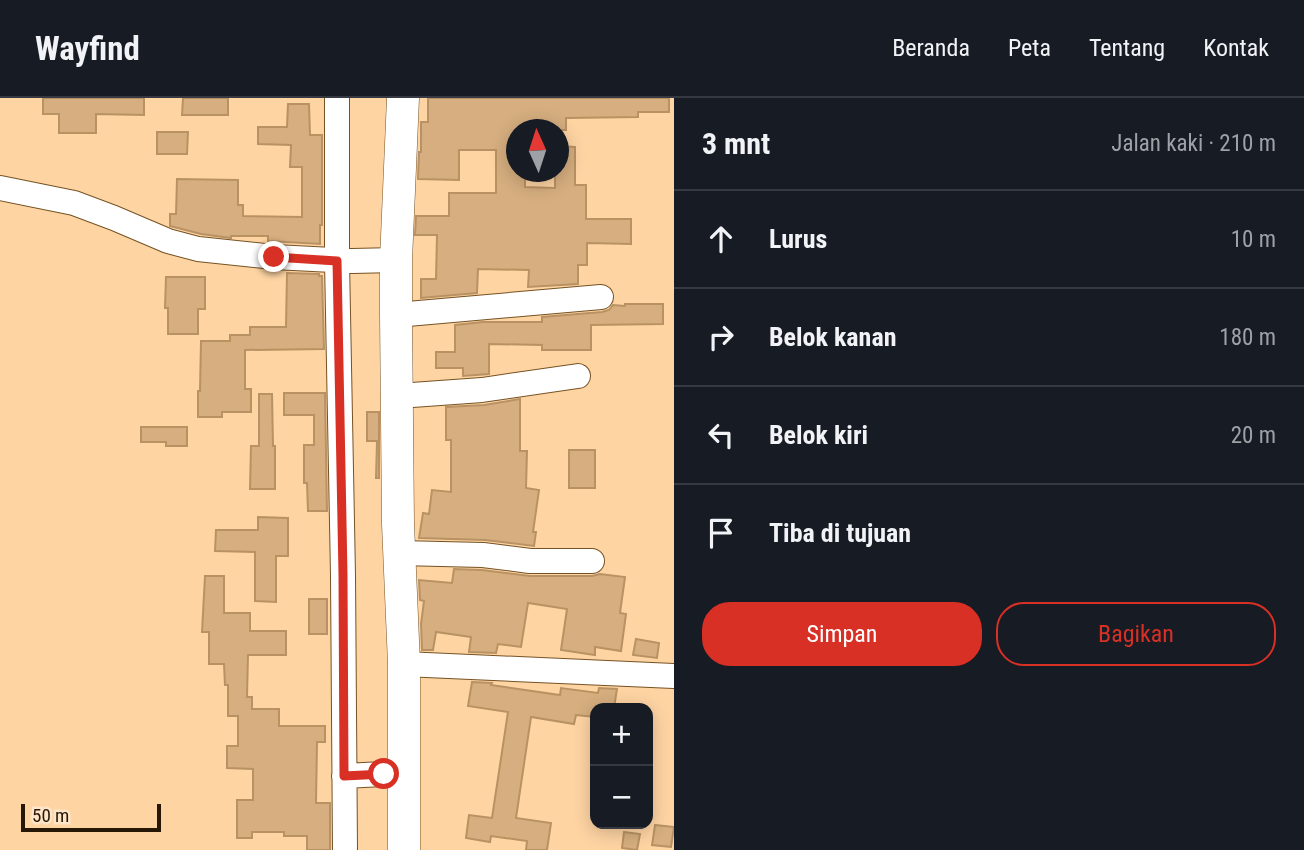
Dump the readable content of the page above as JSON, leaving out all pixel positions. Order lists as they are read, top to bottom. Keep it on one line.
{"scale_bar":"50 m","north":"top","page":{"header":"Wayfind","nav":["Beranda","Peta","Tentang","Kontak"],"heading":["3 mnt","Jalan kaki · 210 m"],"list":[["Lurus","10 m"],["Belok kanan","180 m"],["Belok kiri","20 m"],"Tiba di tujuan"],"buttons":["Simpan","Bagikan"],"map_buttons":["+","−"],"scale":"50 m"}}
